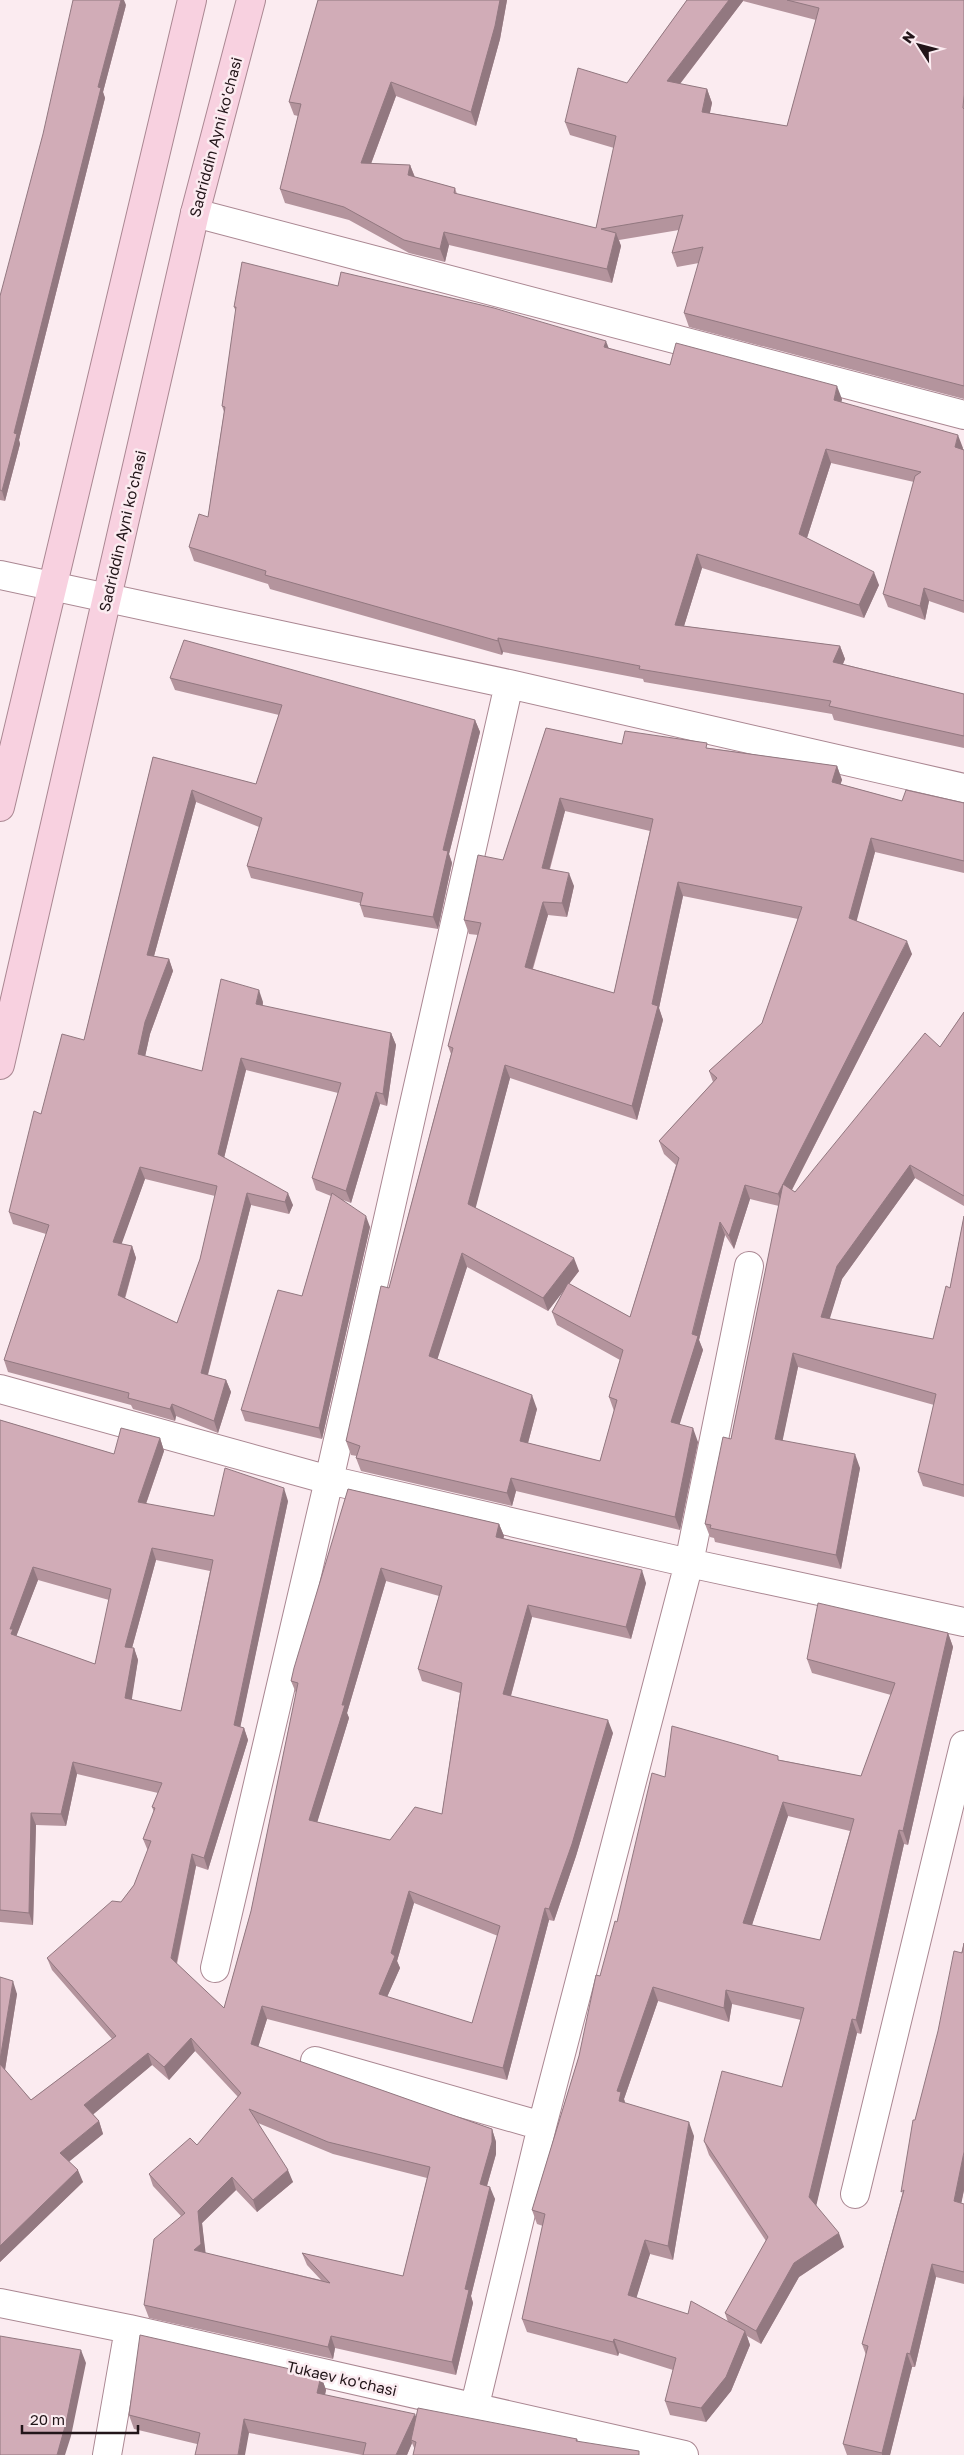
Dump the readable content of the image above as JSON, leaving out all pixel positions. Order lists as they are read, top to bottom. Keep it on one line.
{"streets":{"main road":["Sadriddin Ayni ko'chasi"],"street":["Tukaev ko'chasi"]},"scale_bar":"20 m","north":"top left"}
